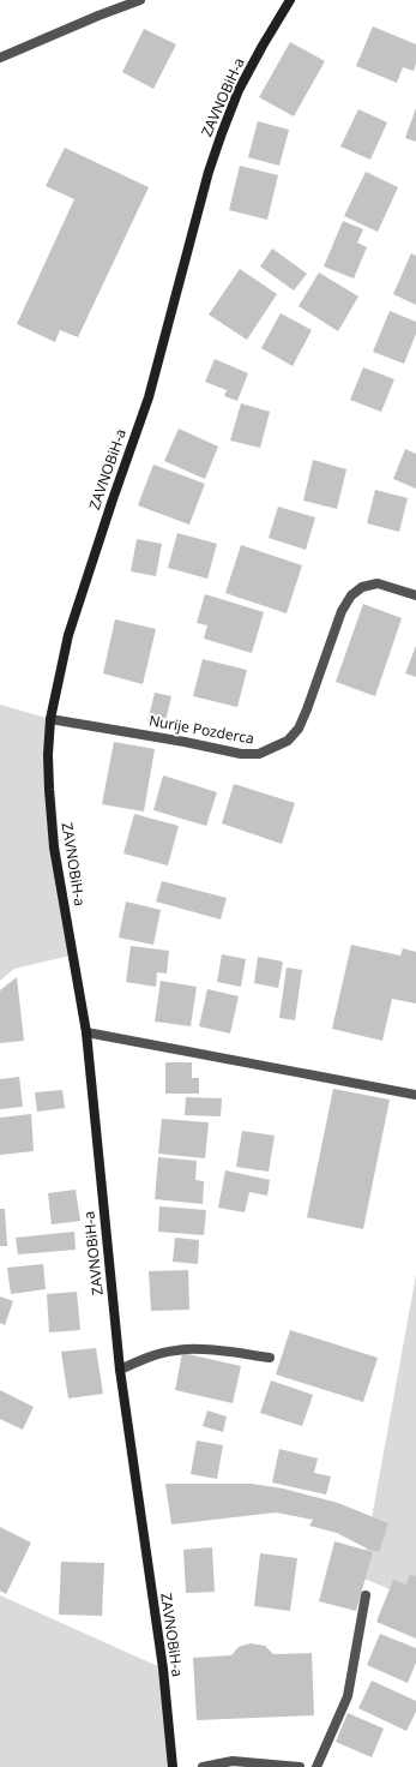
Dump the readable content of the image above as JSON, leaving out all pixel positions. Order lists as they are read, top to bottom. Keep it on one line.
{"streets":{"main road":["ZAVNOBiH-a"],"street":["Nurije Pozderca"]},"crossings":[["ZAVNOBiH-a","Nurije Pozderca"]]}
